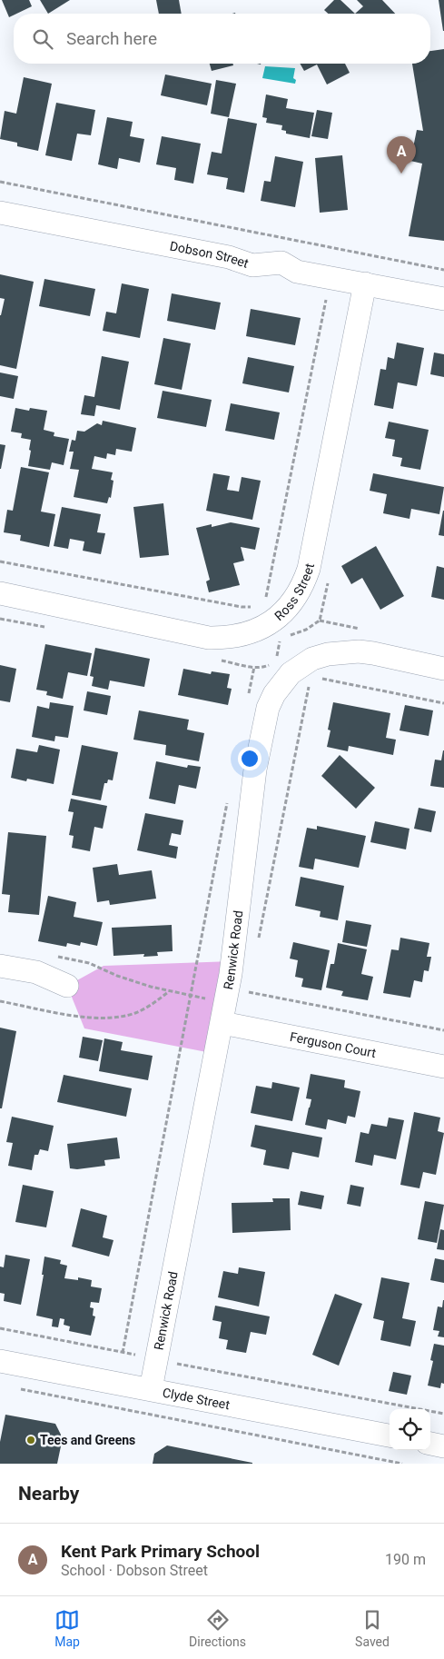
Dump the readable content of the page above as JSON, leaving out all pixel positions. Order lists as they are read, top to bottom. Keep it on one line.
{"streets":{"street":["Dobson Street","Ross Street","Renwick Road","Ferguson Court","Clyde Street"]},"crossings":[["Dobson Street","Ross Street"],["Renwick Road","Ferguson Court"],["Renwick Road","Clyde Street"]],"places":["Tees and Greens"],"page":{"search":"Search here","pins":"A","heading":"Nearby","list":[{"mark":"A","name":"Kent Park Primary School","note":"School · Dobson Street","value":"190 m"}],"nav":["Map","Directions","Saved"]}}
